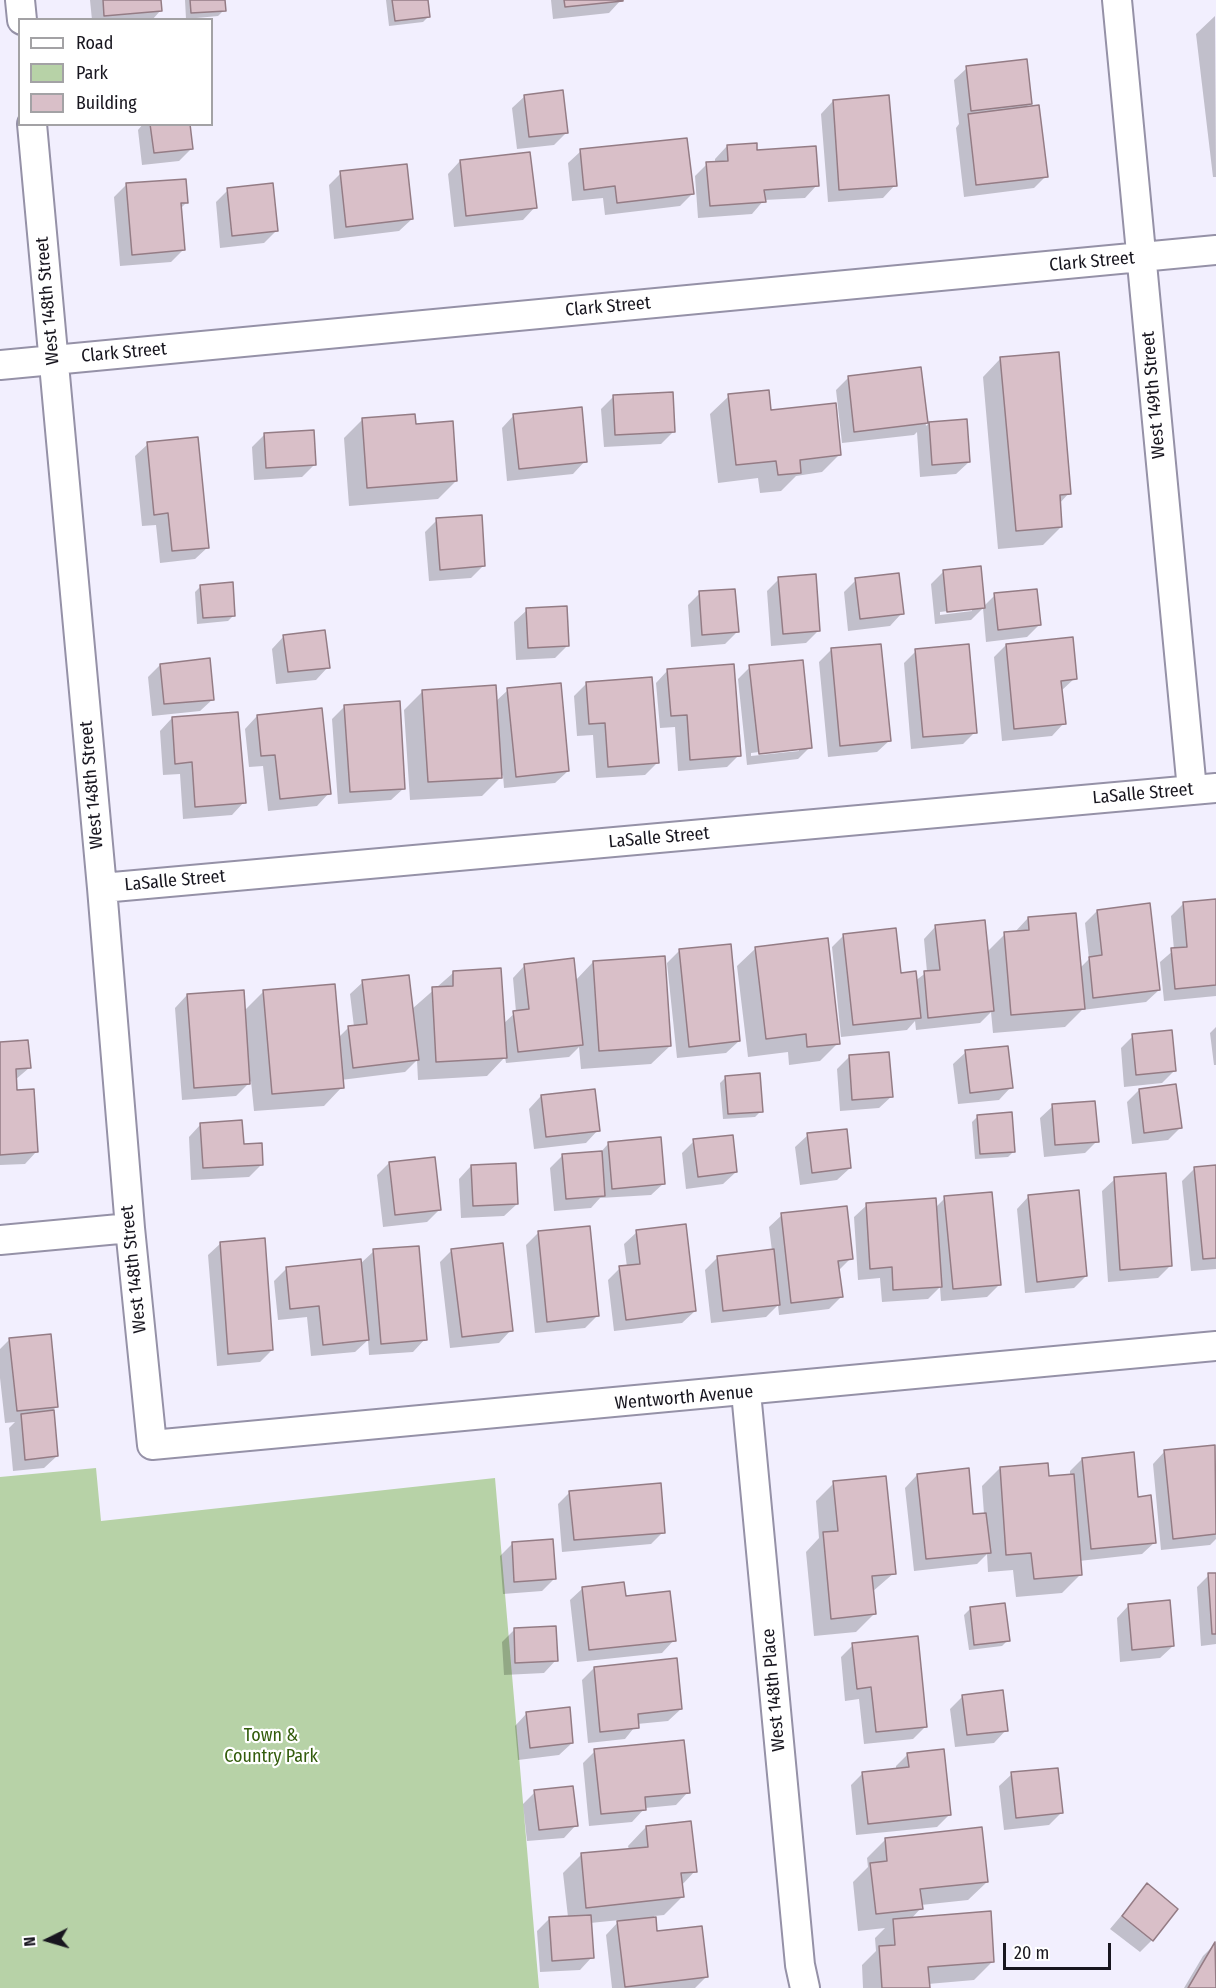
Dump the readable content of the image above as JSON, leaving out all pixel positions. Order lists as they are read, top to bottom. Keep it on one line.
{"streets":{"street":["Clark Street","West 148th Street","West 149th Street","LaSalle Street","Wentworth Avenue","West 148th Place"]},"crossings":[["Clark Street","West 148th Street"],["Clark Street","West 149th Street"],["West 148th Street","LaSalle Street"],["West 148th Street","Wentworth Avenue"],["West 149th Street","LaSalle Street"],["Wentworth Avenue","West 148th Place"]],"parks":["Town & Country Park"],"legend":["Road","Park","Building"],"scale_bar":"20 m","north":"left"}
